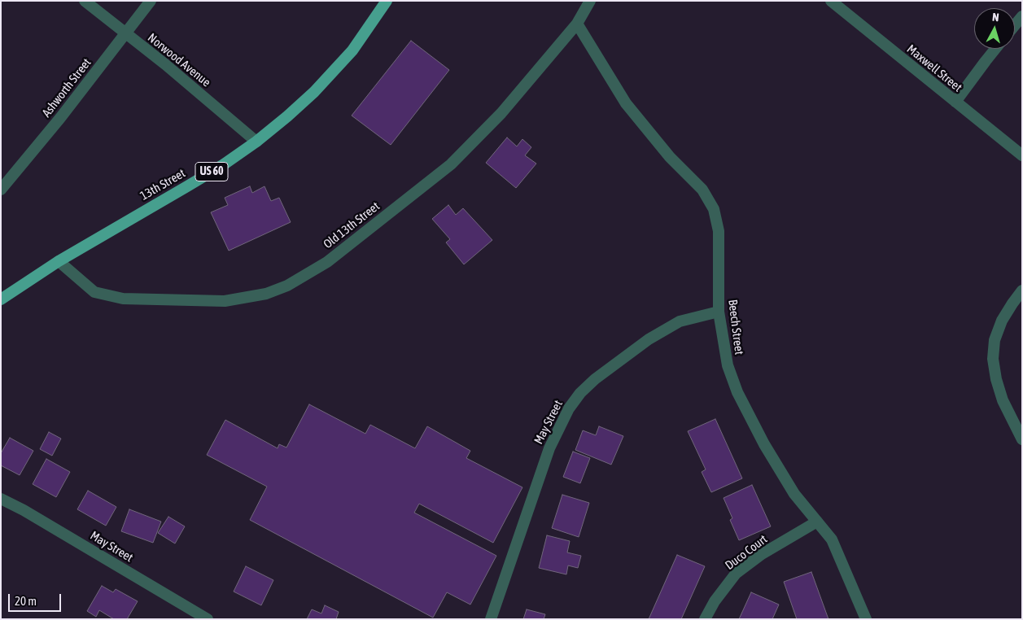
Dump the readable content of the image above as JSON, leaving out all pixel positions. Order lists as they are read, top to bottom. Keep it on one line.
{"streets":{"main road":["US 60","13th Street"],"street":["Norwood Avenue","Maxwell Street","Ashworth Street","Old 13th Street","Beech Street","May Street","Duco Court"]},"crossings":[["Norwood Avenue","Ashworth Street"],["Norwood Avenue","13th Street"],["13th Street","Old 13th Street"],["Old 13th Street","Beech Street"],["Beech Street","May Street"],["Beech Street","Duco Court"]],"scale_bar":"20 m","north":"top"}
